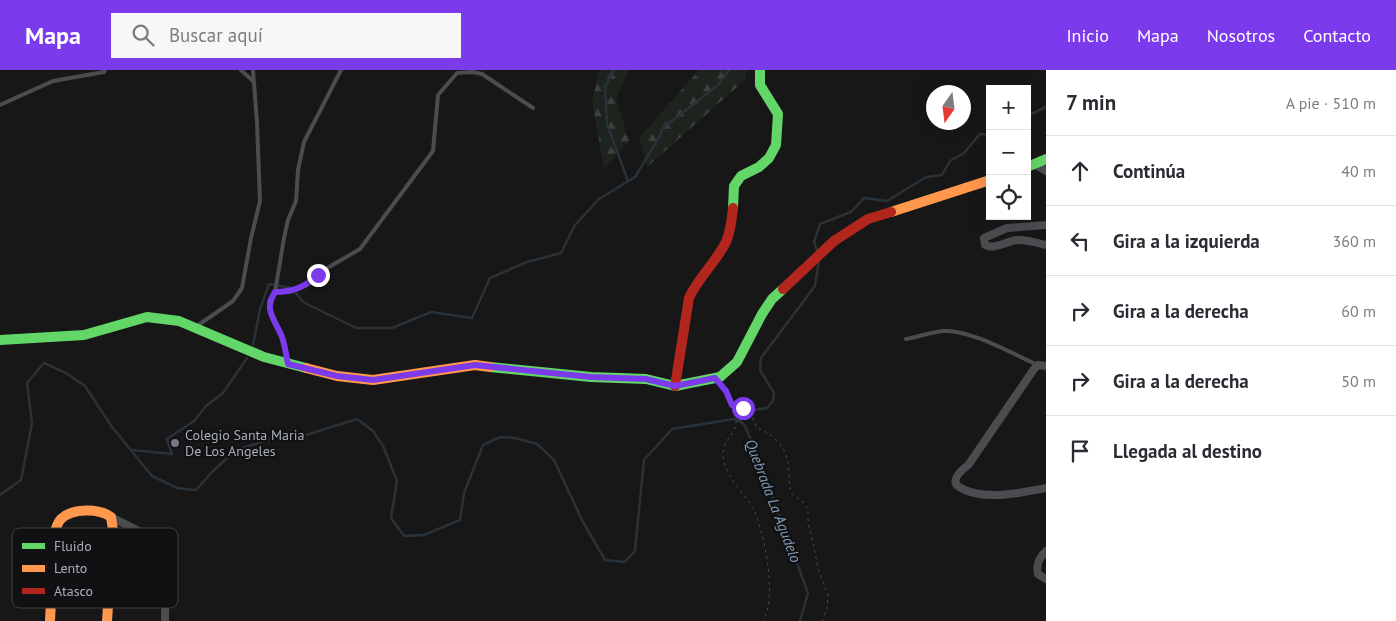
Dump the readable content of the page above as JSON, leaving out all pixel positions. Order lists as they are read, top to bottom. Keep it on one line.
{"water":["Quebrada La Agudelo"],"places":["Colegio Santa Maria De Los Angeles"],"legend":["Fluido","Lento","Atasco"],"north":"bottom","page":{"header":"Mapa","search":"Buscar aquí","nav":["Inicio","Mapa","Nosotros","Contacto"],"heading":["7 min","A pie · 510 m"],"map_buttons":["+","−"],"list":[["Continúa","40 m"],["Gira a la izquierda","360 m"],["Gira a la derecha","60 m"],["Gira a la derecha","50 m"],"Llegada al destino"]}}
